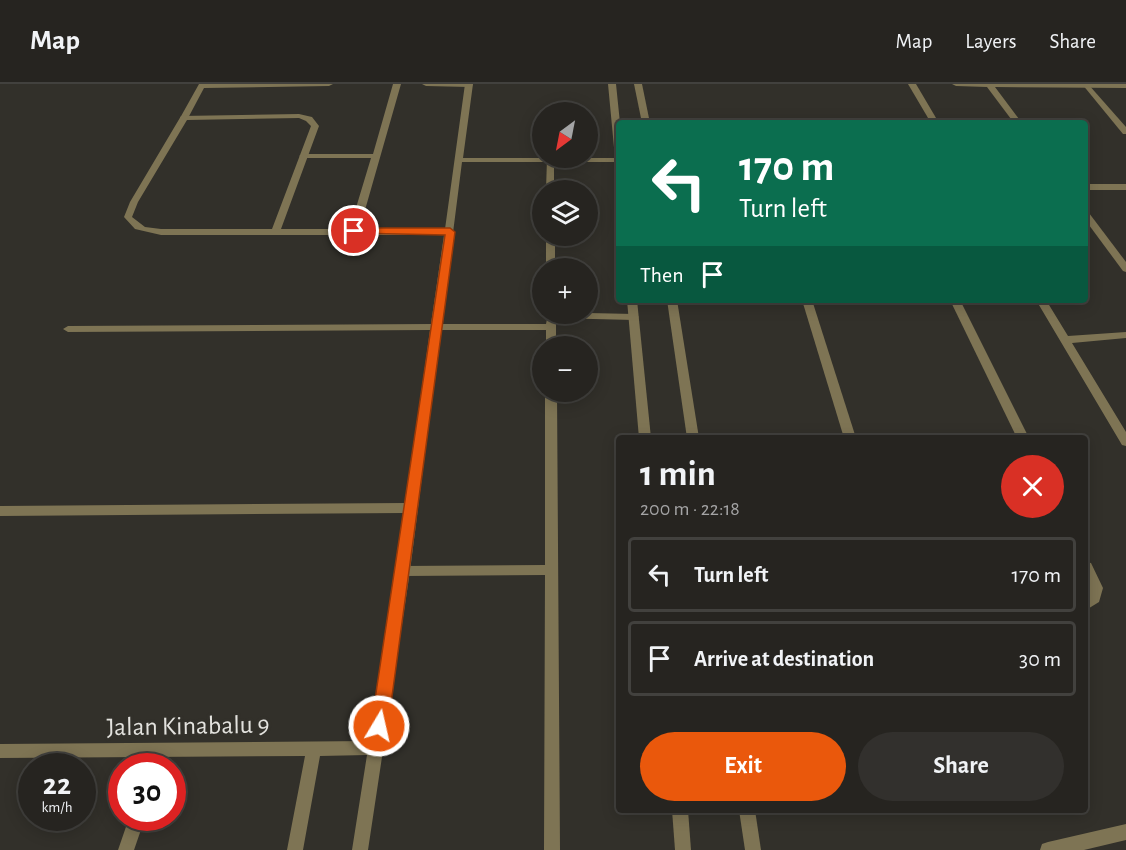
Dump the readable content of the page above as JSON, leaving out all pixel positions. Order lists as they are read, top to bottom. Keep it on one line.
{"streets":{"street":["Jalan Kinabalu 9"]},"north":"bottom left","page":{"header":"Map","nav":["Map","Layers","Share"],"map_buttons":["+","−"],"turn":["170 m","Turn left"],"then":"Then","heading":["1 min","200 m · 22:18"],"list":[{"name":"Turn left","value":"170 m"},{"name":"Arrive at destination","value":"30 m"}],"buttons":["Exit","Share"],"speed":"22 km/h","limit":"30"}}
